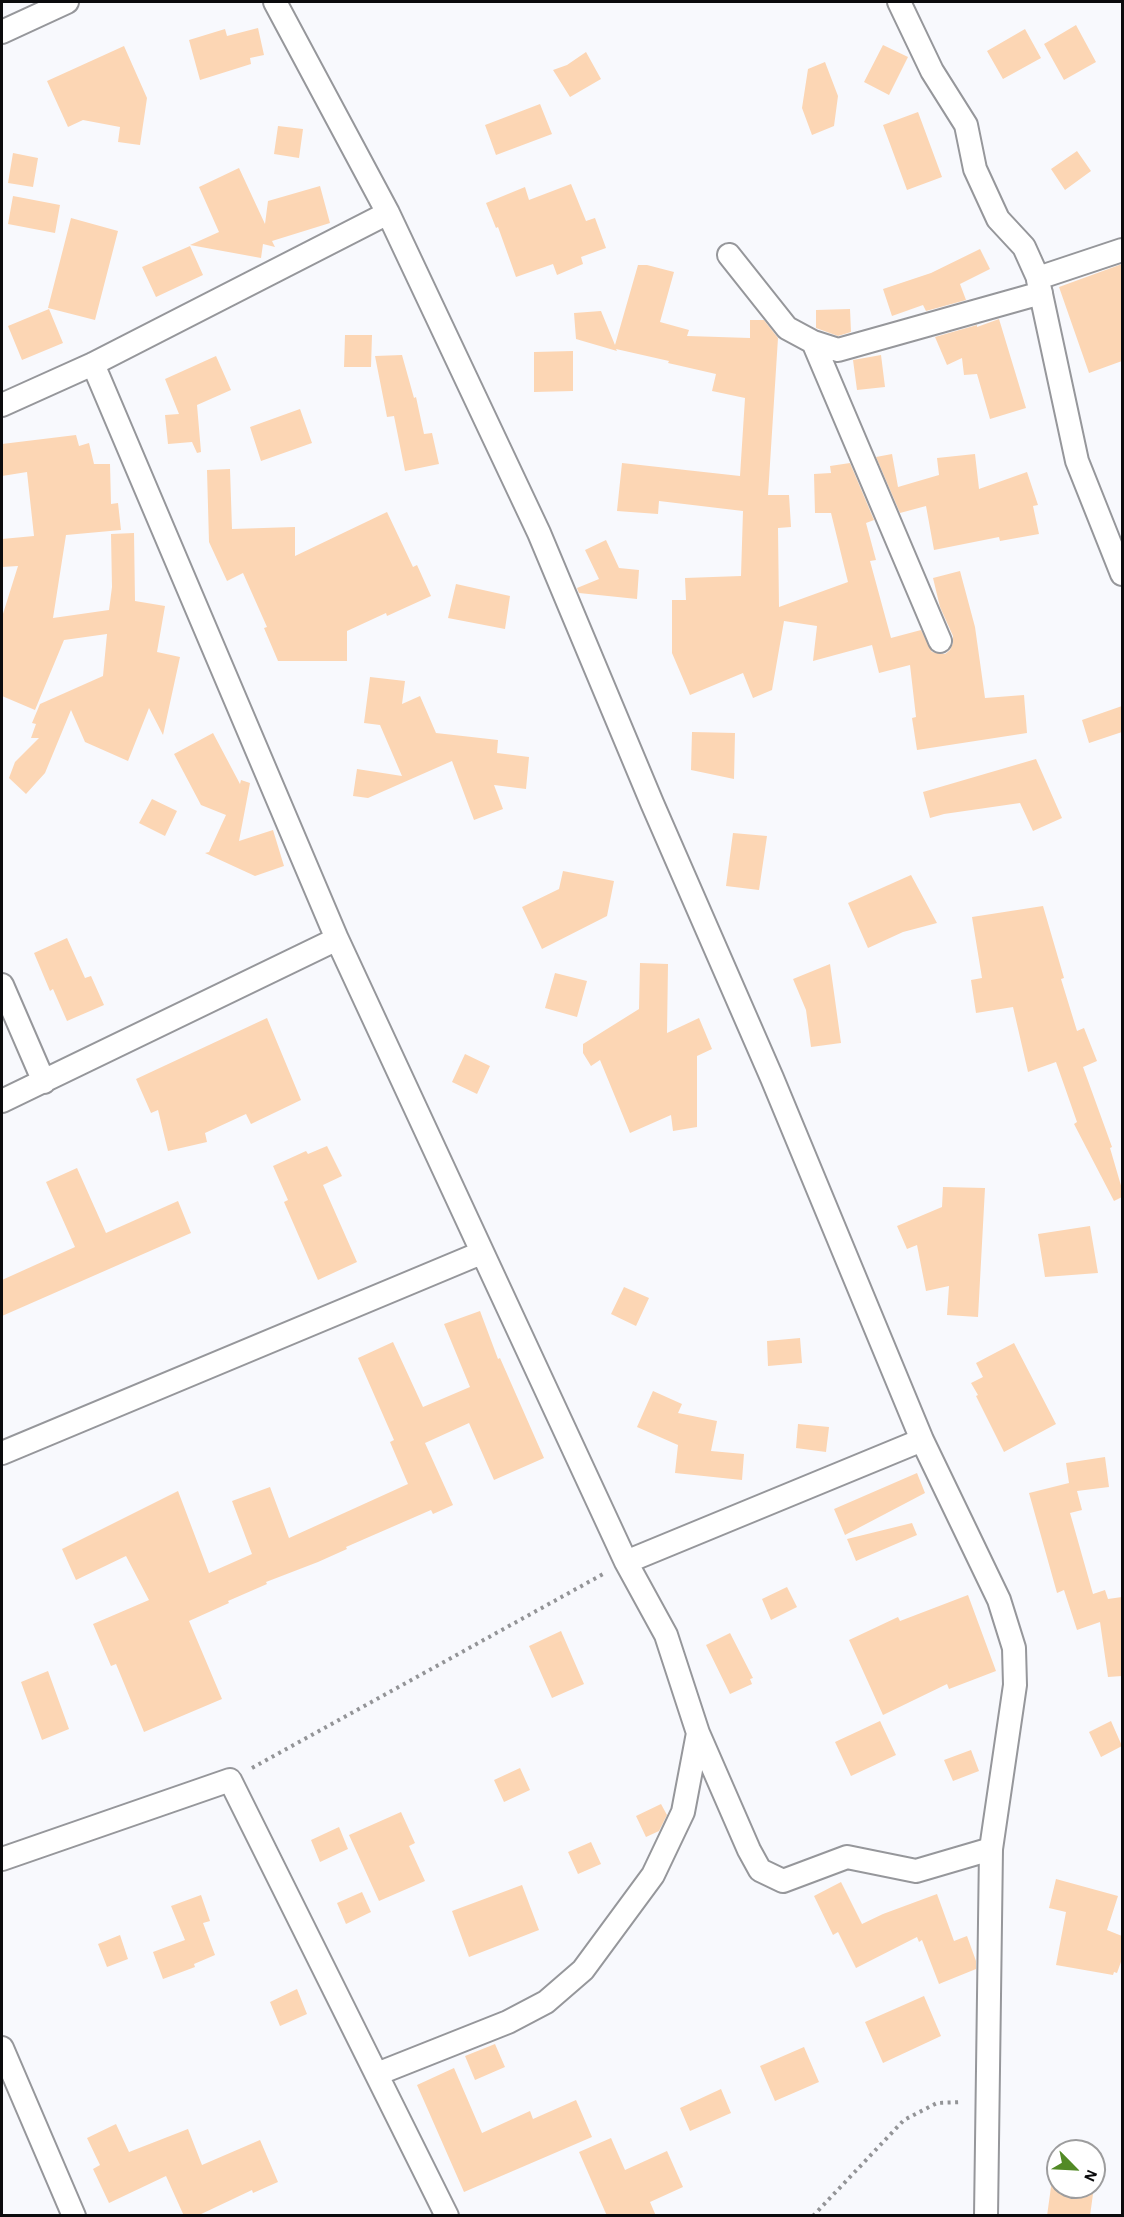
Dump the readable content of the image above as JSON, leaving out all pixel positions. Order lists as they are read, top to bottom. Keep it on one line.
{"north":"bottom right"}
